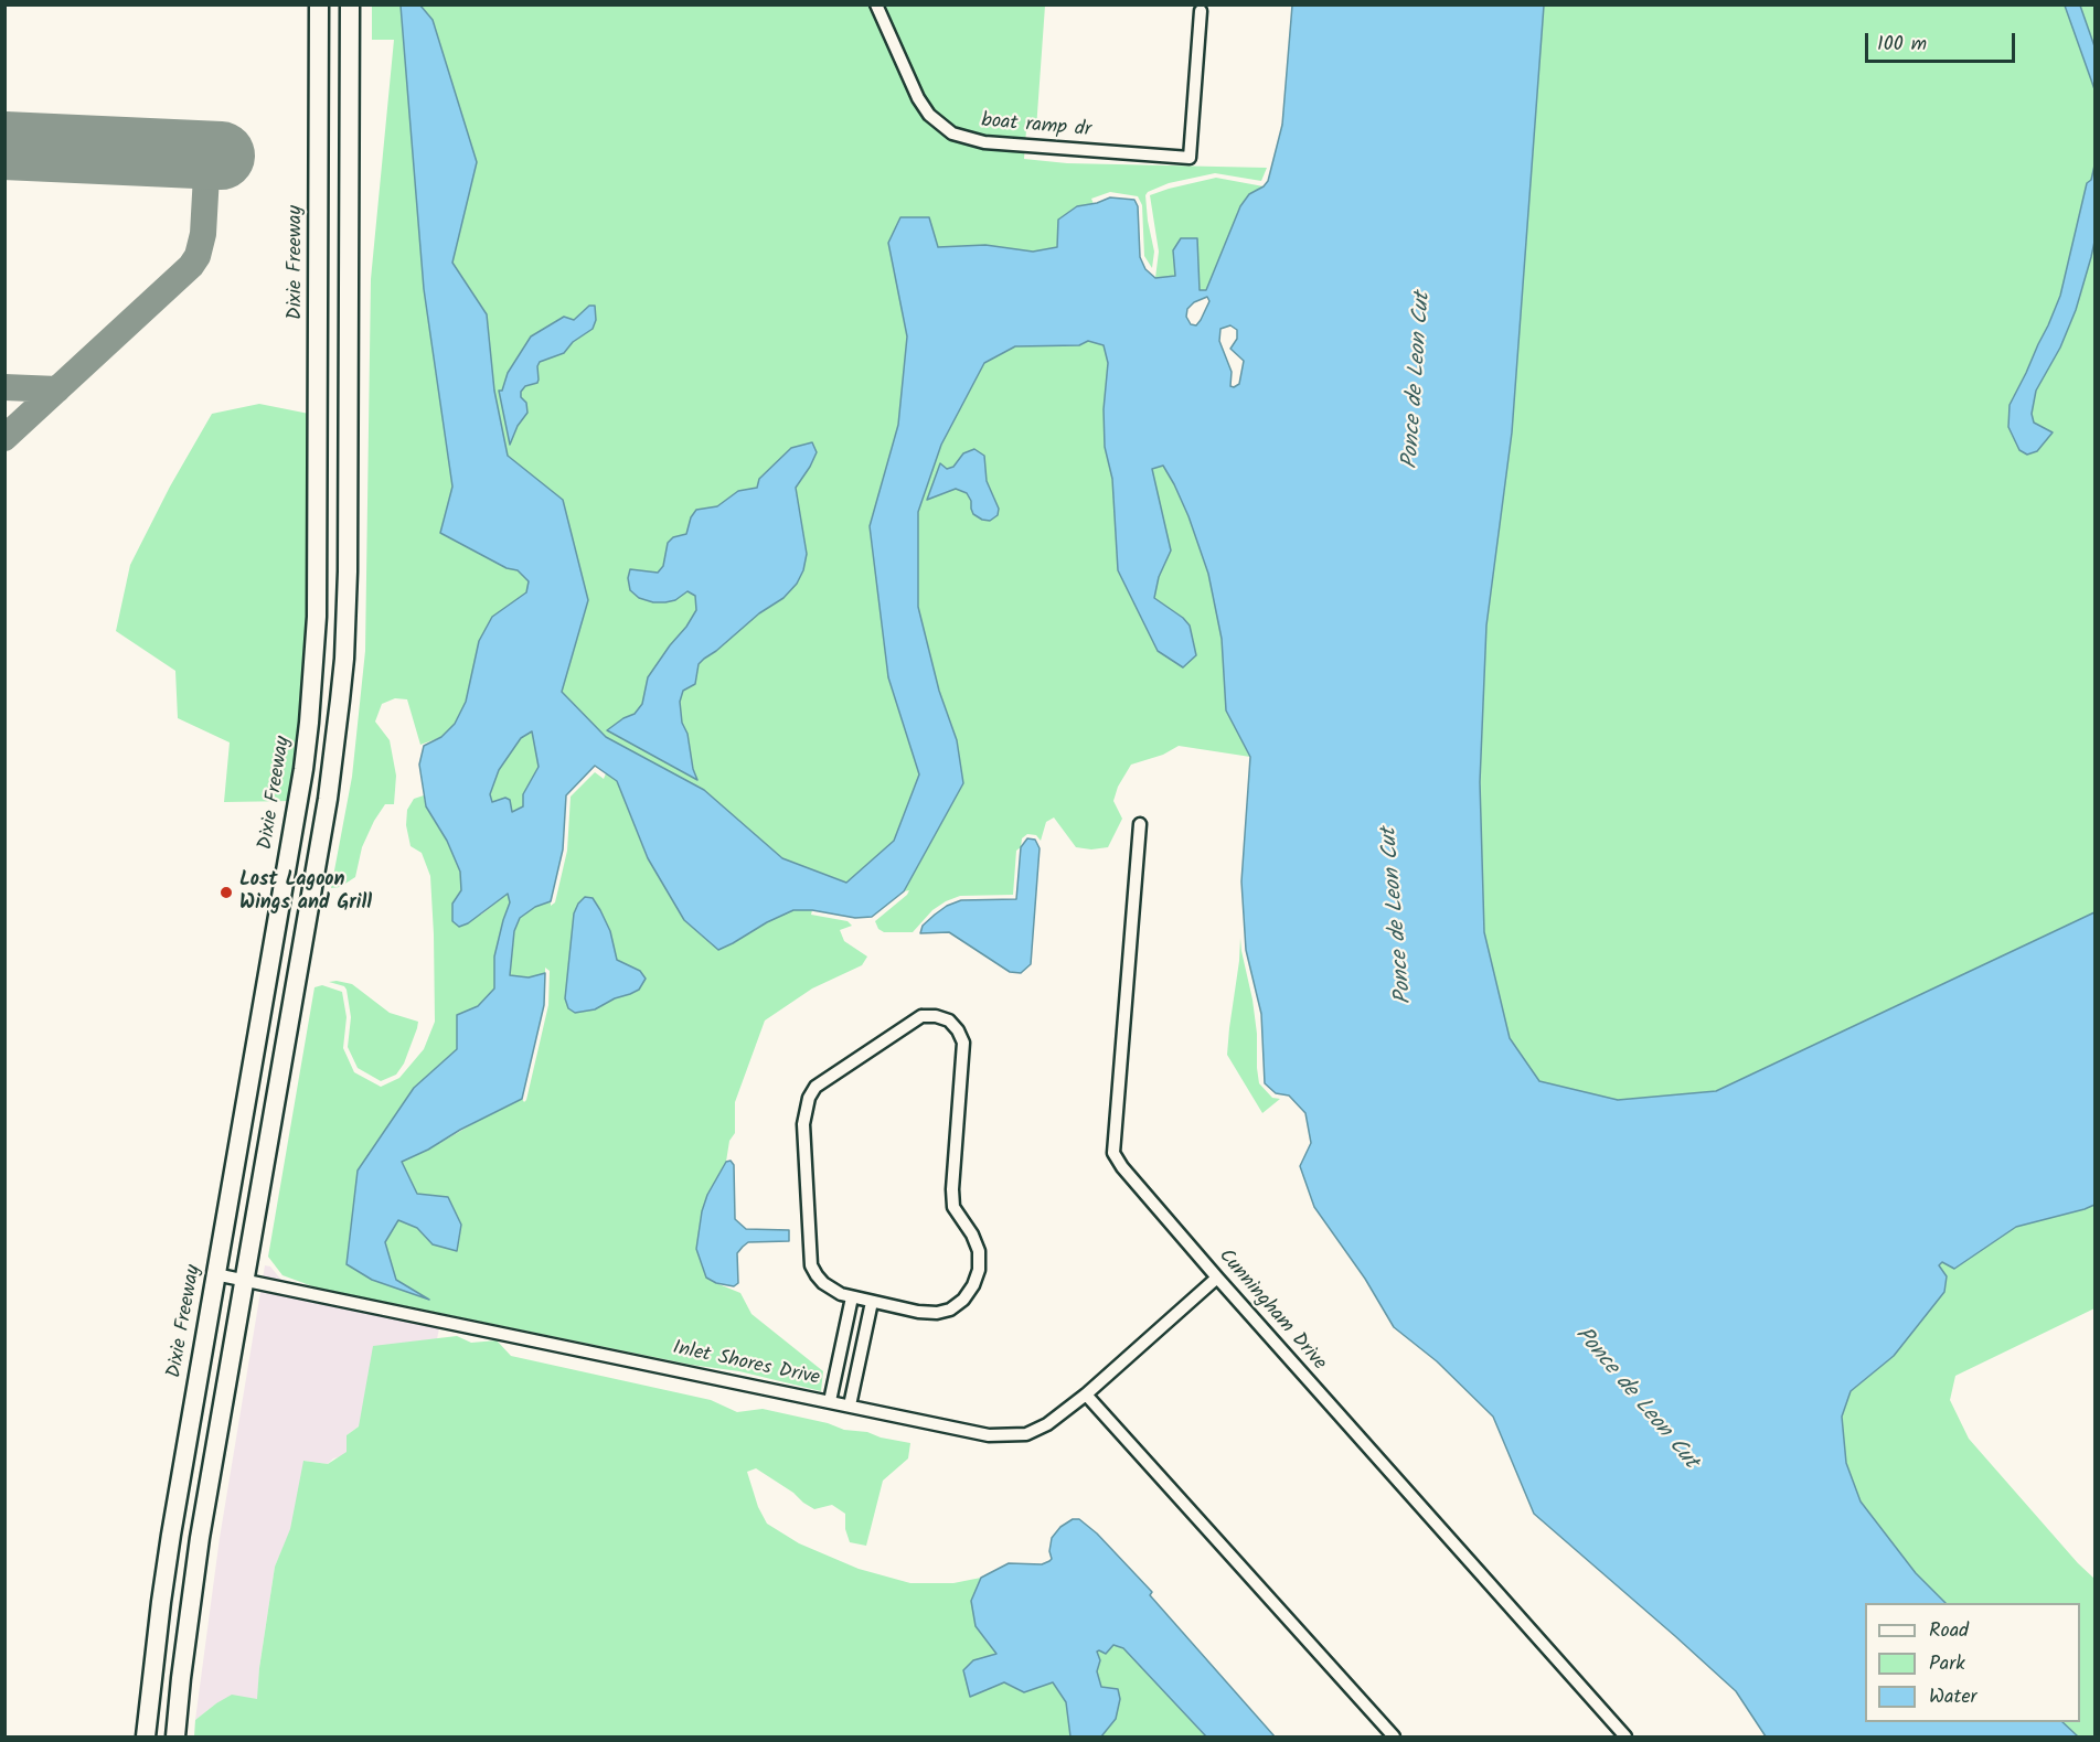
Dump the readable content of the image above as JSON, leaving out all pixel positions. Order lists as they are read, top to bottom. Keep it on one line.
{"streets":{"main road":["Dixie Freeway"],"street":["boat ramp dr","Cunningham Drive","Inlet Shores Drive"]},"crossings":[["Dixie Freeway","Inlet Shores Drive"],["Cunningham Drive","Inlet Shores Drive"]],"water":["Ponce de Leon Cut"],"places":["Lost Lagoon Wings and Grill"],"legend":["Road","Park","Water"],"scale_bar":"100 m"}
